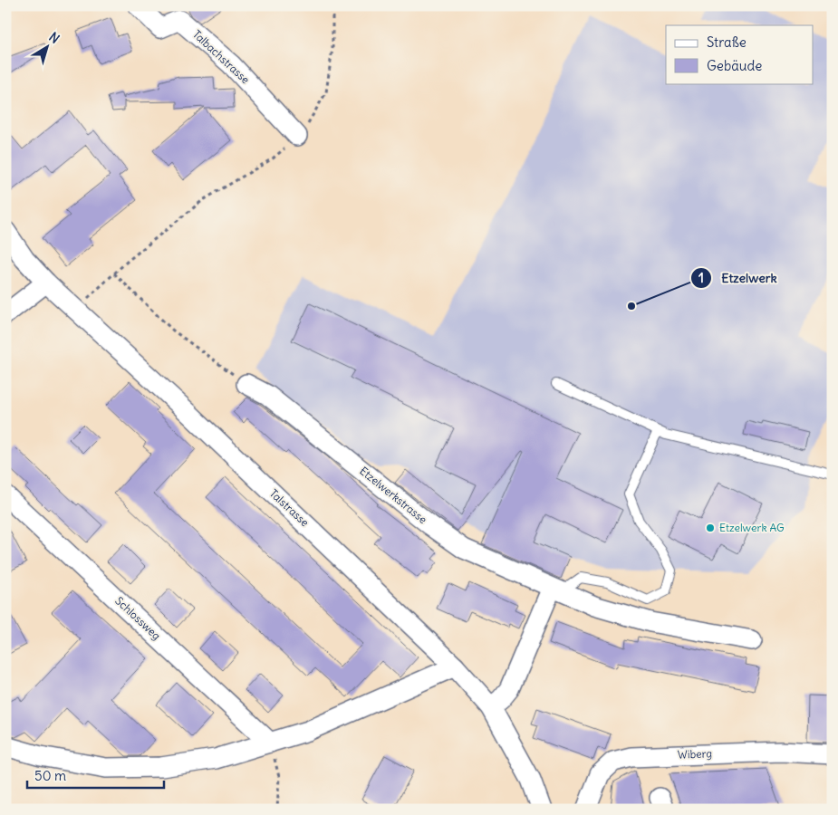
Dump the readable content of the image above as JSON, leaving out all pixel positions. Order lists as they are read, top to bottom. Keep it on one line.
{"streets":{"street":["Talbachstrasse","Etzelwerkstrasse","Talstrasse","Schlossweg","Wiberg"]},"places":["Etzelwerk","Etzelwerk AG"],"legend":["Straße","Gebäude"],"scale_bar":"50 m","north":"top right"}
